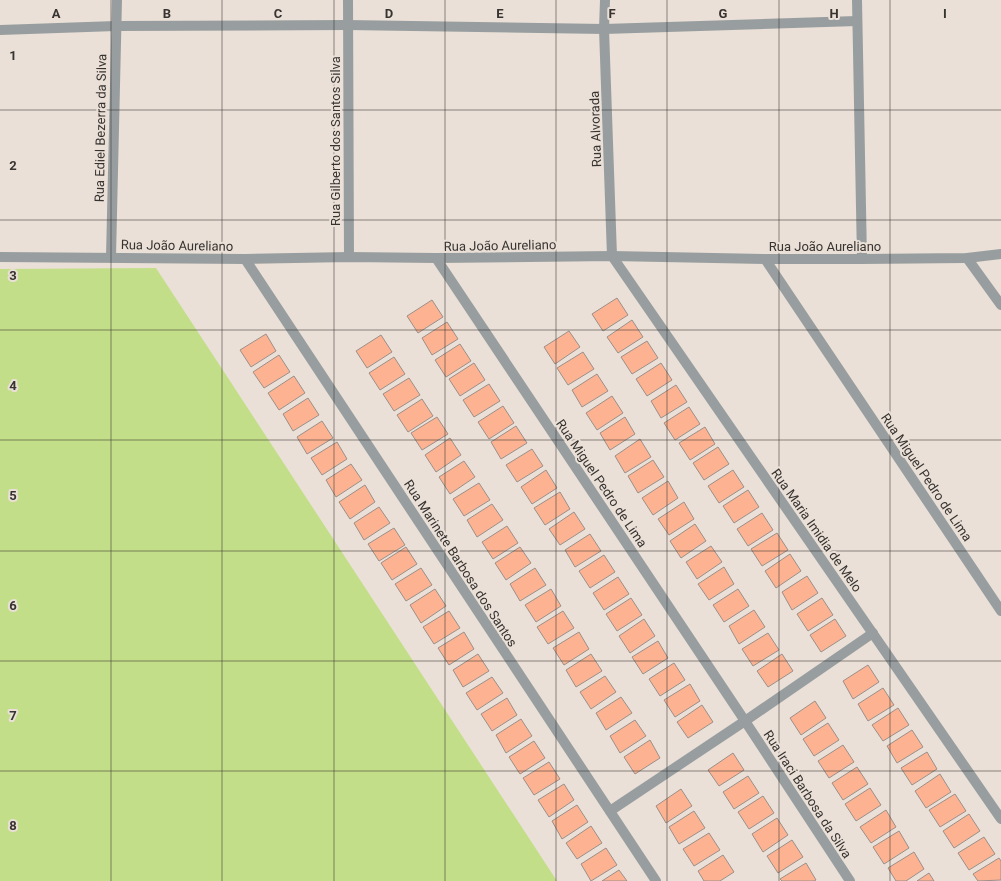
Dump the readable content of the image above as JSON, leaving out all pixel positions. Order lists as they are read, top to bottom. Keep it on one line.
{"streets":{"street":["Rua Ediel Bezerra da Silva","Rua Alvorada","Rua Gilberto dos Santos Silva","Rua João Aureliano","Rua Miguel Pedro de Lima","Rua Maria Imidia de Melo","Rua Marinete Barbosa dos Santos","Rua Iraci Barbosa da Silva"]},"crossings":[["Rua Ediel Bezerra da Silva","Rua João Aureliano"],["Rua Alvorada","Rua João Aureliano"],["Rua Alvorada","Rua Maria Imidia de Melo"],["Rua Gilberto dos Santos Silva","Rua João Aureliano"],["Rua João Aureliano","Rua Miguel Pedro de Lima"],["Rua João Aureliano","Rua Maria Imidia de Melo"],["Rua João Aureliano","Rua Marinete Barbosa dos Santos"],["Rua Miguel Pedro de Lima","Rua Iraci Barbosa da Silva"]],"grid":{"columns":["A","B","C","D","E","F","G","H","I"],"rows":["1","2","3","4","5","6","7","8"]}}
